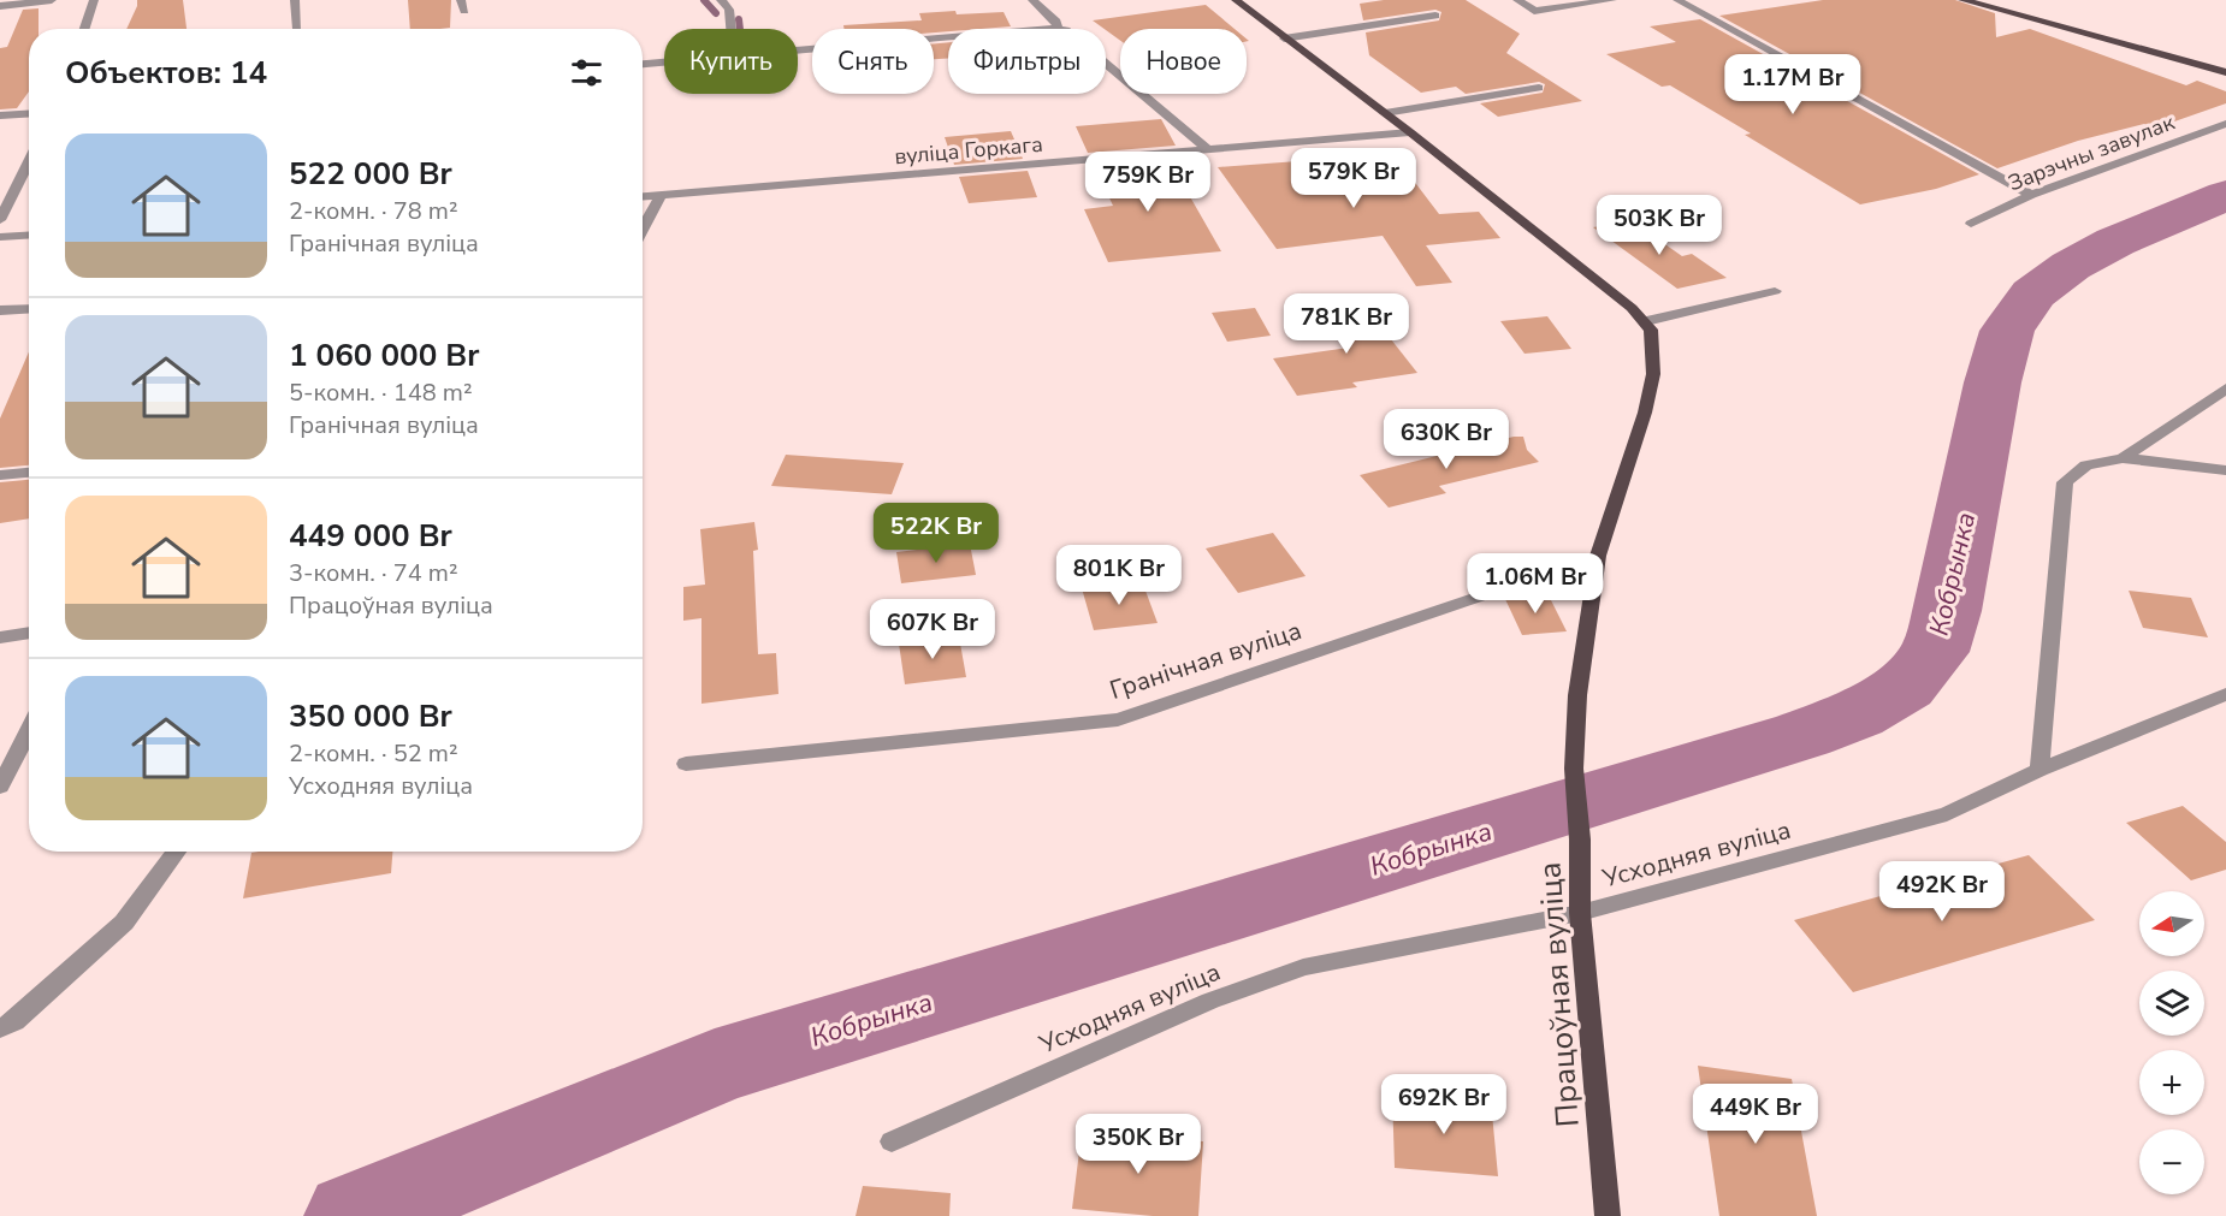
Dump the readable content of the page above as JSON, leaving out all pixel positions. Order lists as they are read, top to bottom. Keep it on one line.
{"streets":{"main road":["Працоўная вуліца"],"street":["вуліца Горкага","Зарэчны завулак","Гранічная вуліца","Усходняя вуліца"]},"crossings":[["Гранічная вуліца","Працоўная вуліца"],["Усходняя вуліца","Працоўная вуліца"]],"water":["Кобрынка"],"north":"left","page":{"chip":["Купить","Снять","Фильтры","Новое"],"heading":"Объектов: 14","price":["1.17M Br","579K Br","759K Br","503K Br","781K Br","630K Br","522K Br","801K Br","1.06M Br","607K Br","492K Br","692K Br","449K Br","350K Br"],"list":[{"name":"522 000 Br","note":"2-комн. · 78 m² · Гранічная вуліца"},{"name":"1 060 000 Br","note":"5-комн. · 148 m² · Гранічная вуліца"},{"name":"449 000 Br","note":"3-комн. · 74 m² · Працоўная вуліца"},{"name":"350 000 Br","note":"2-комн. · 52 m² · Усходняя вуліца"}],"map_buttons":["+","−"]}}
